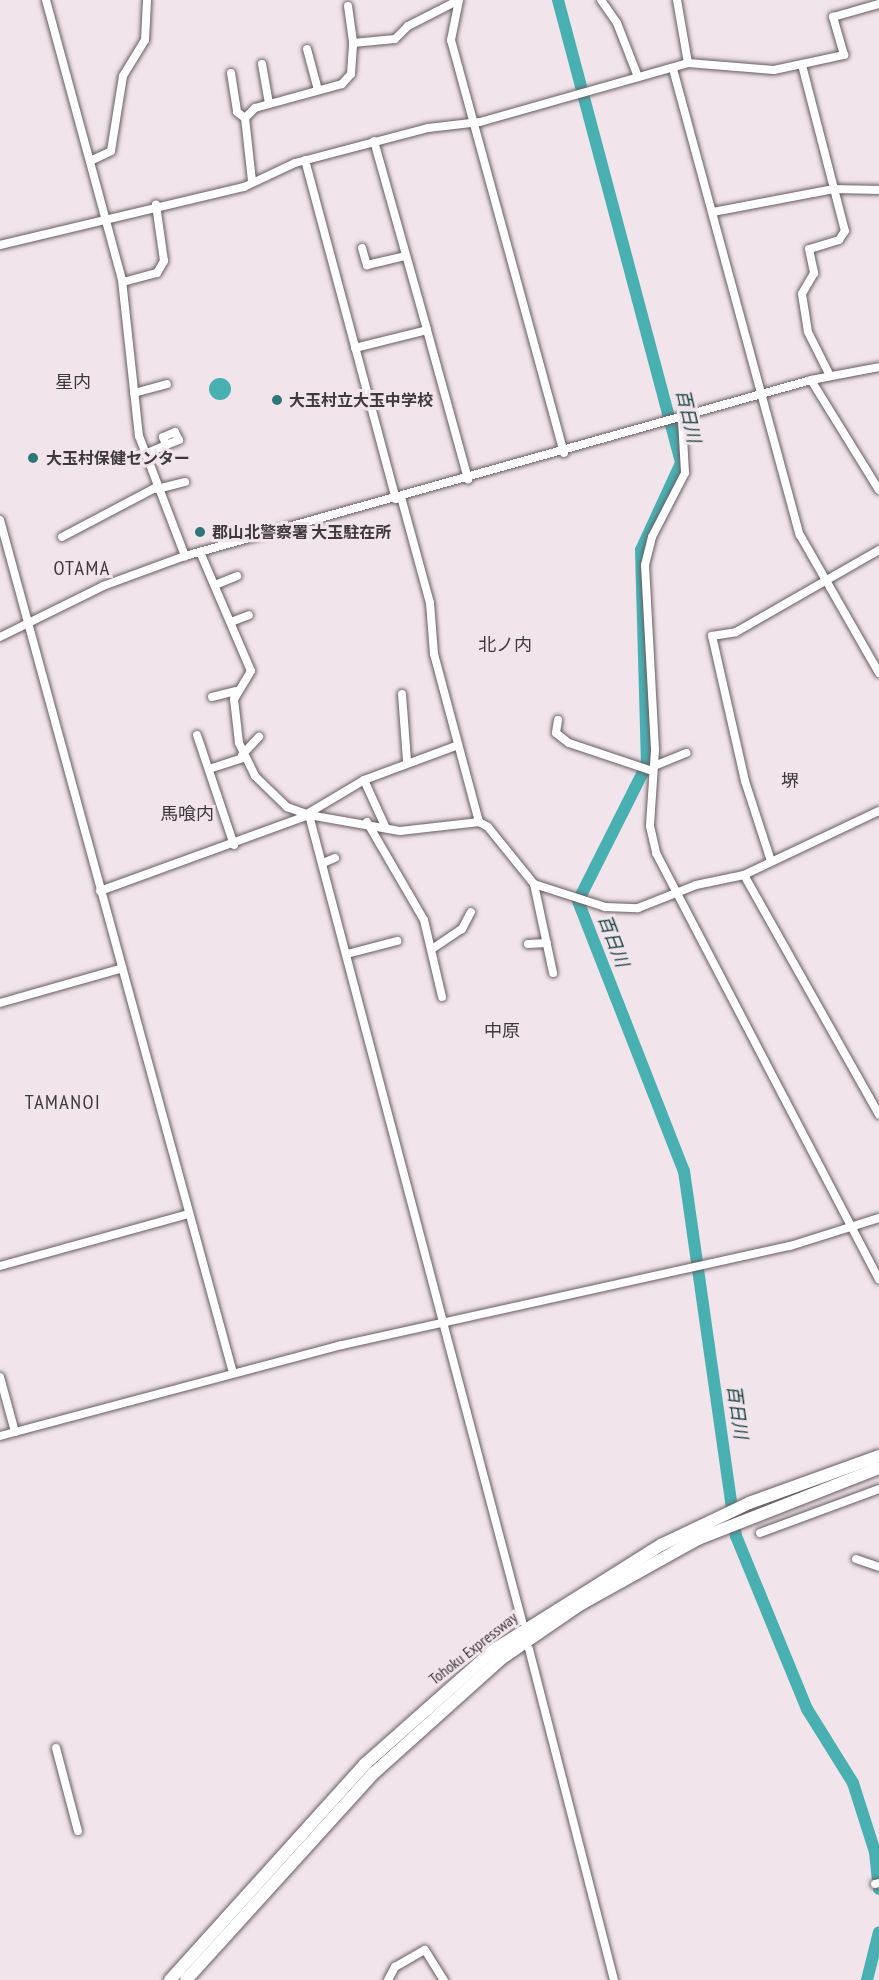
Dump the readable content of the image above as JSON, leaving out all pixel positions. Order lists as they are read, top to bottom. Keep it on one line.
{"streets":{"highway":["Tohoku Expressway"]},"districts":["星内","OTAMA","北ノ内","堺","馬喰内","中原","TAMANOI"],"water":["百日川"],"places":["大玉村立大玉中学校","大玉村保健センター","郡山北警察署 大玉駐在所"]}
